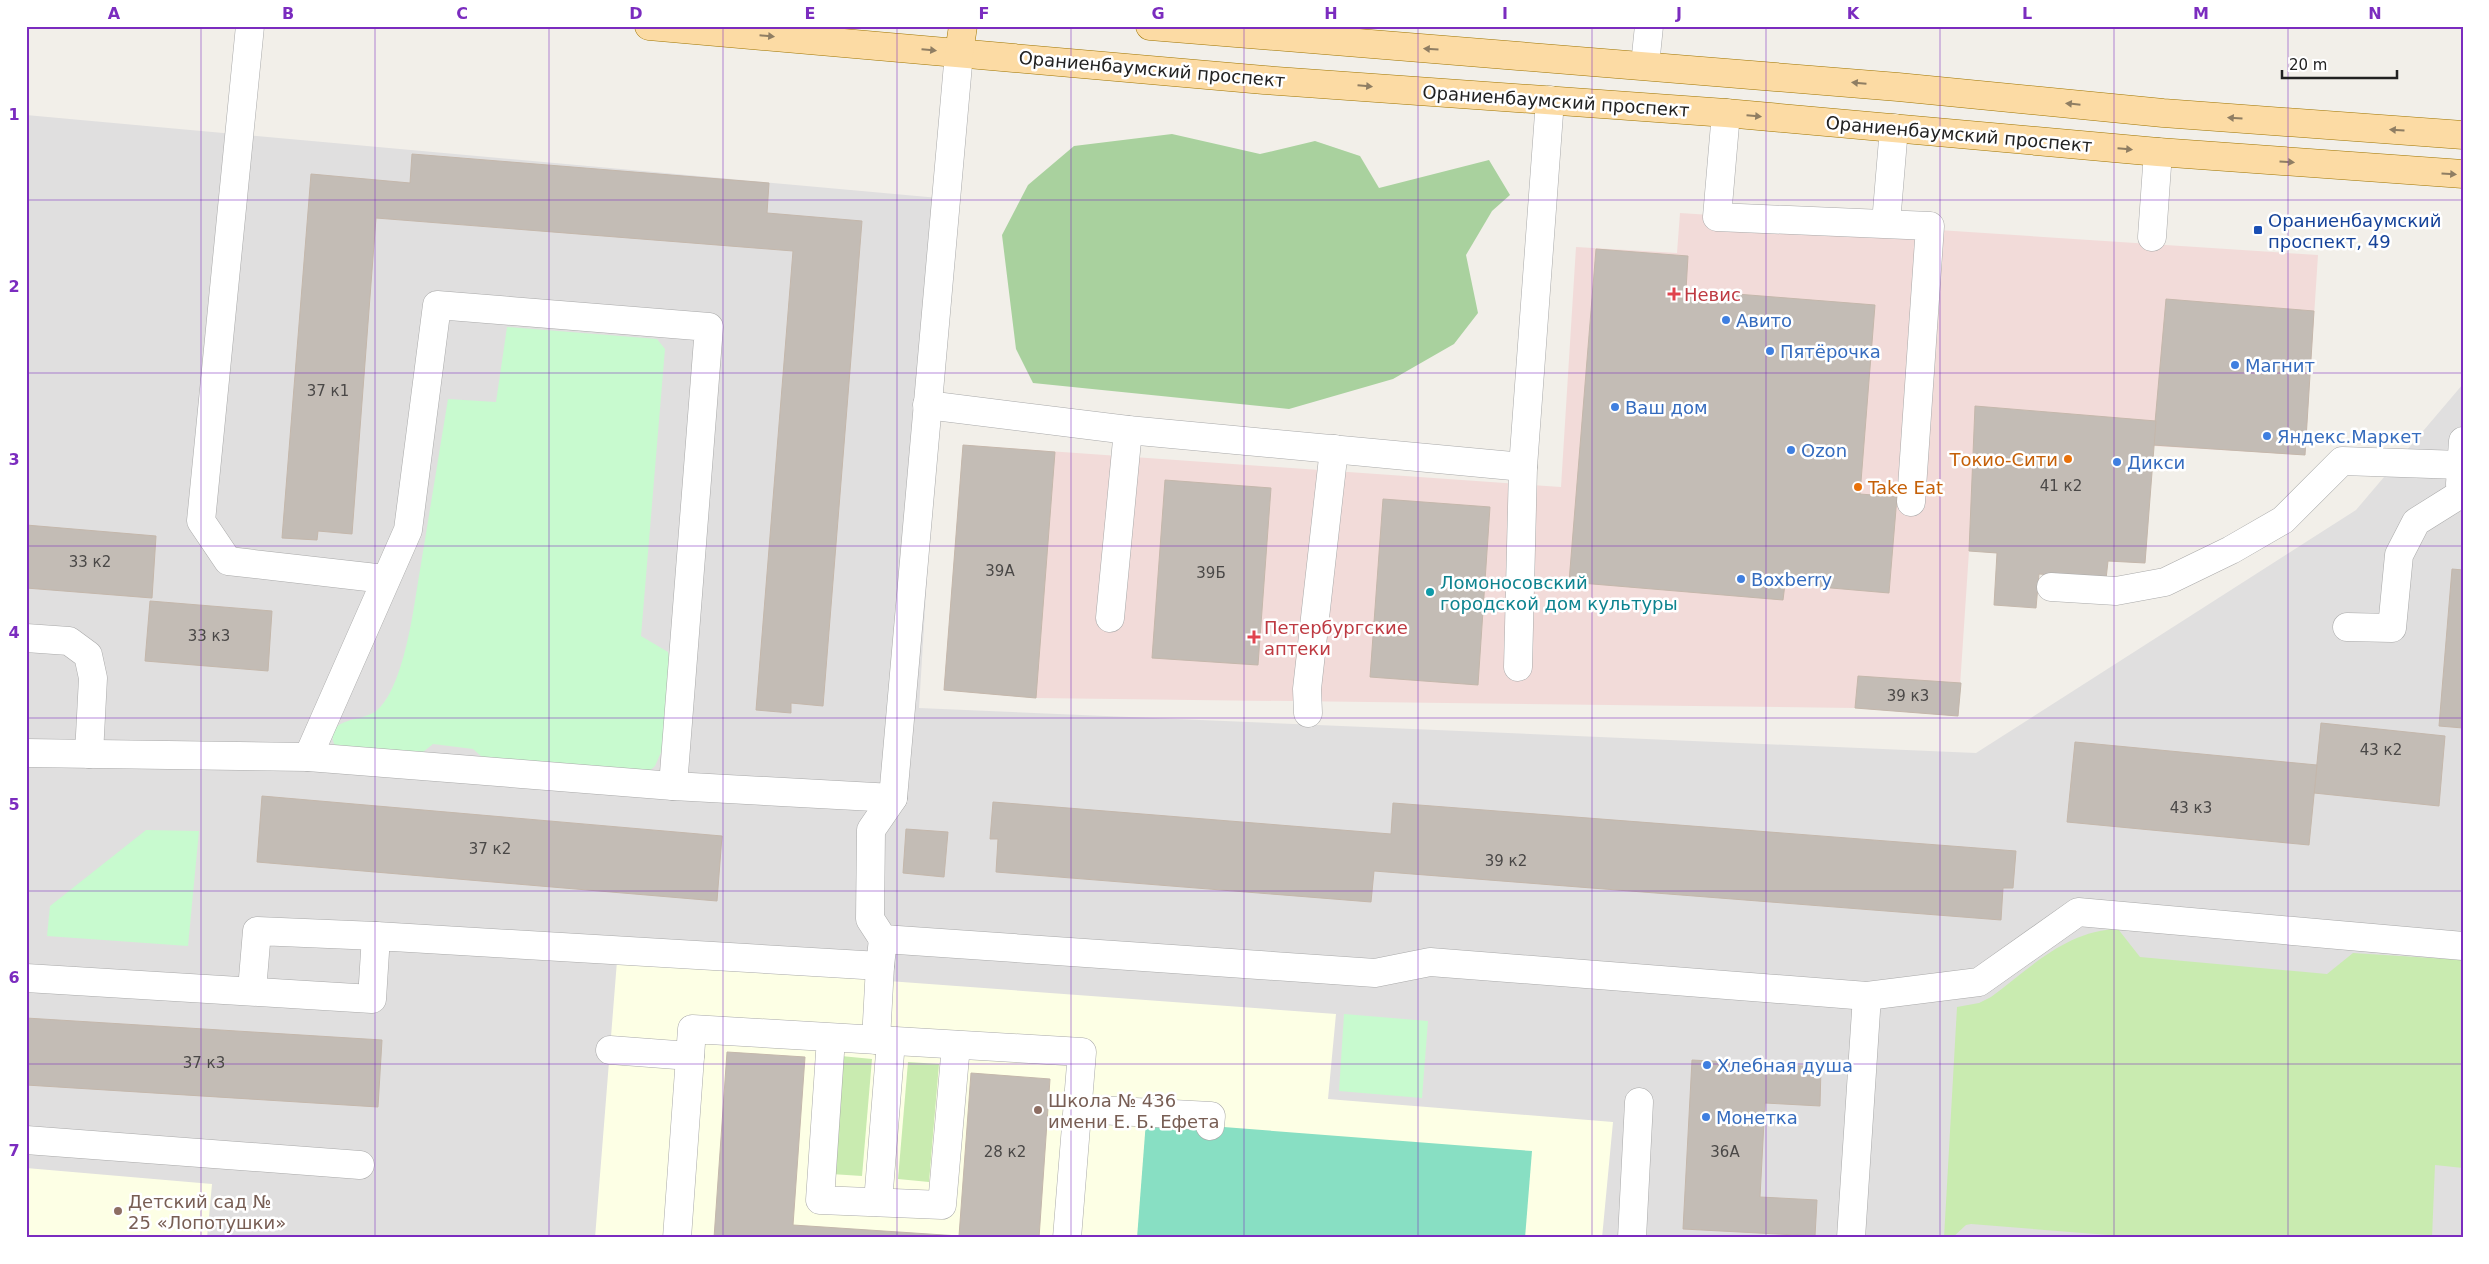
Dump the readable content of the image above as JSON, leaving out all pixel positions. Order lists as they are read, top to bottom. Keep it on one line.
{"streets":{"main road":["Ораниенбаумский проспект"]},"places":{"transit":["Ораниенбаумский проспект, 49"],"health":["Невис","Петербургские аптеки"],"other":["Авито","Пятёрочка","Магнит","Ваш дом","Яндекс.Маркет","Ozon","Токио-Сити","Дикси","Take Eat","Boxberry","Ломоносовский городской дом культуры","Хлебная душа","Школа № 436 имени Е. Б. Ефета","Монетка","Детский сад № 25 «Лопотушки»"]},"house_numbers":["37 к1","41 к2","33 к2","39А","39Б","33 к3","39 к3","43 к2","43 к3","37 к2","39 к2","37 к3","28 к2","36А"],"scale_bar":"20 m","grid":{"columns":["A","B","C","D","E","F","G","H","I","J","K","L","M","N"],"rows":["1","2","3","4","5","6","7"]}}
